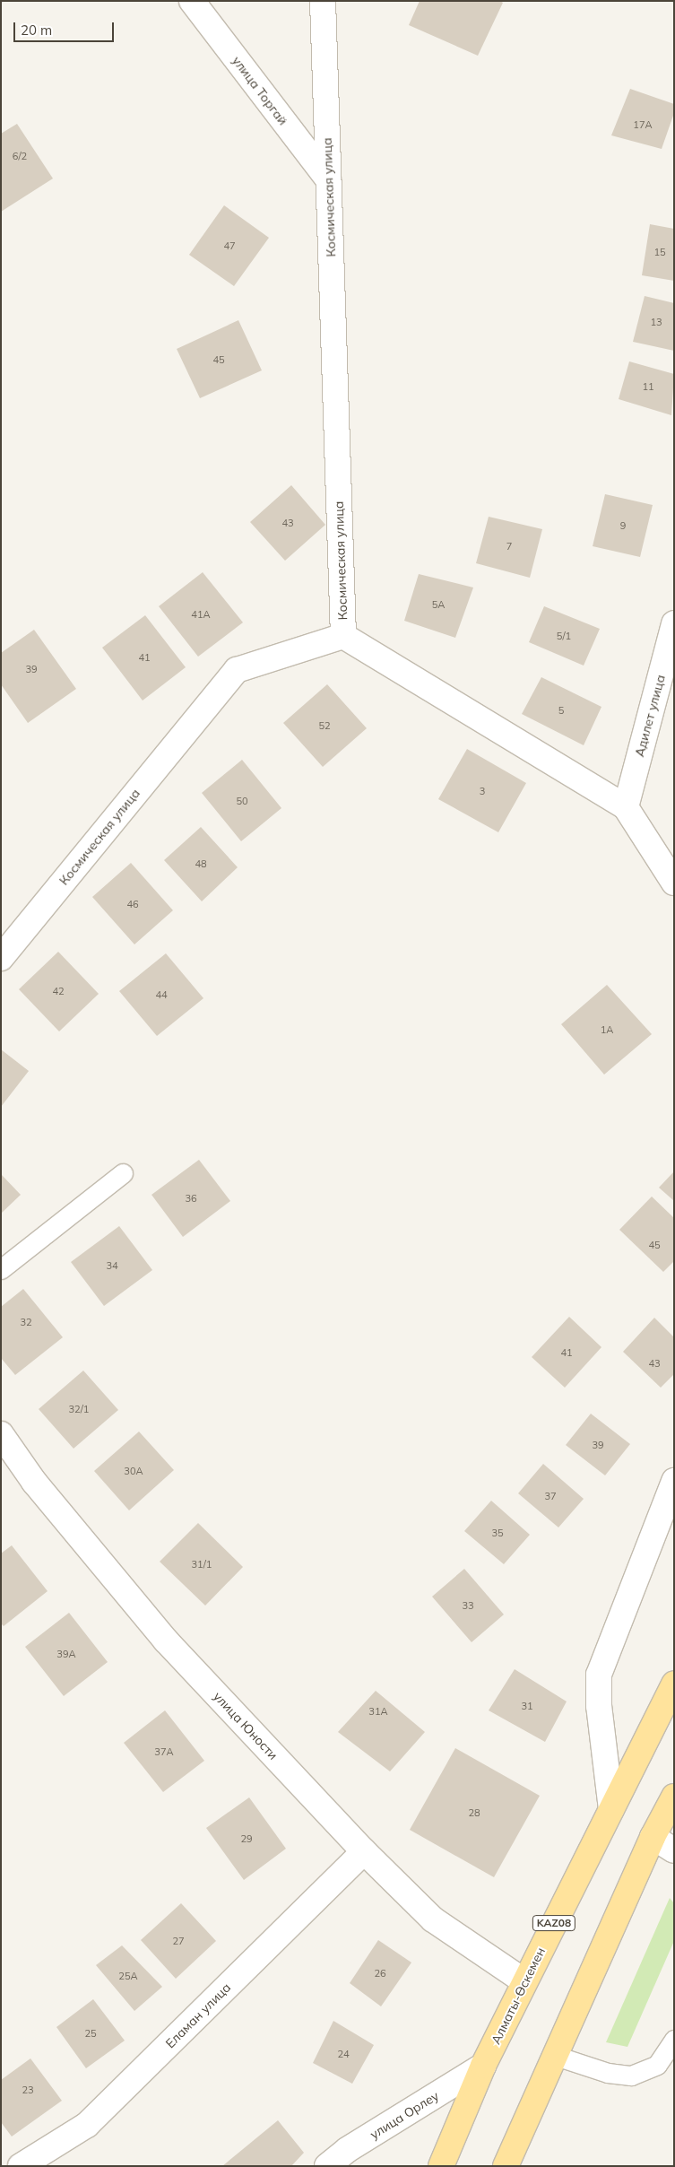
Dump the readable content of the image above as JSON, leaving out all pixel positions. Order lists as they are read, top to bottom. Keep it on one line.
{"streets":{"main road":["KAZ08","Алматы-Өскемен"],"street":["улица Торгай","Космическая улица","Адилет улица","улица Юности","Еламан улица","улица Орлеу"]},"crossings":[["улица Торгай","Космическая улица"],["улица Юности","Алматы-Өскемен"],["улица Юности","Еламан улица"],["Алматы-Өскемен","улица Орлеу"]],"house_numbers":["17А","6/2","47","15","13","45","11","43","9","7","5А","41А","5/1","41","39","5","52","3","50","48","46","42","44","1А","36","45","34","32","41","43","32/1","39","30А","37","35","31/1","33","39А","31","31А","37А","28","29","27","26","25А","25","24","23"],"scale_bar":"20 m"}
